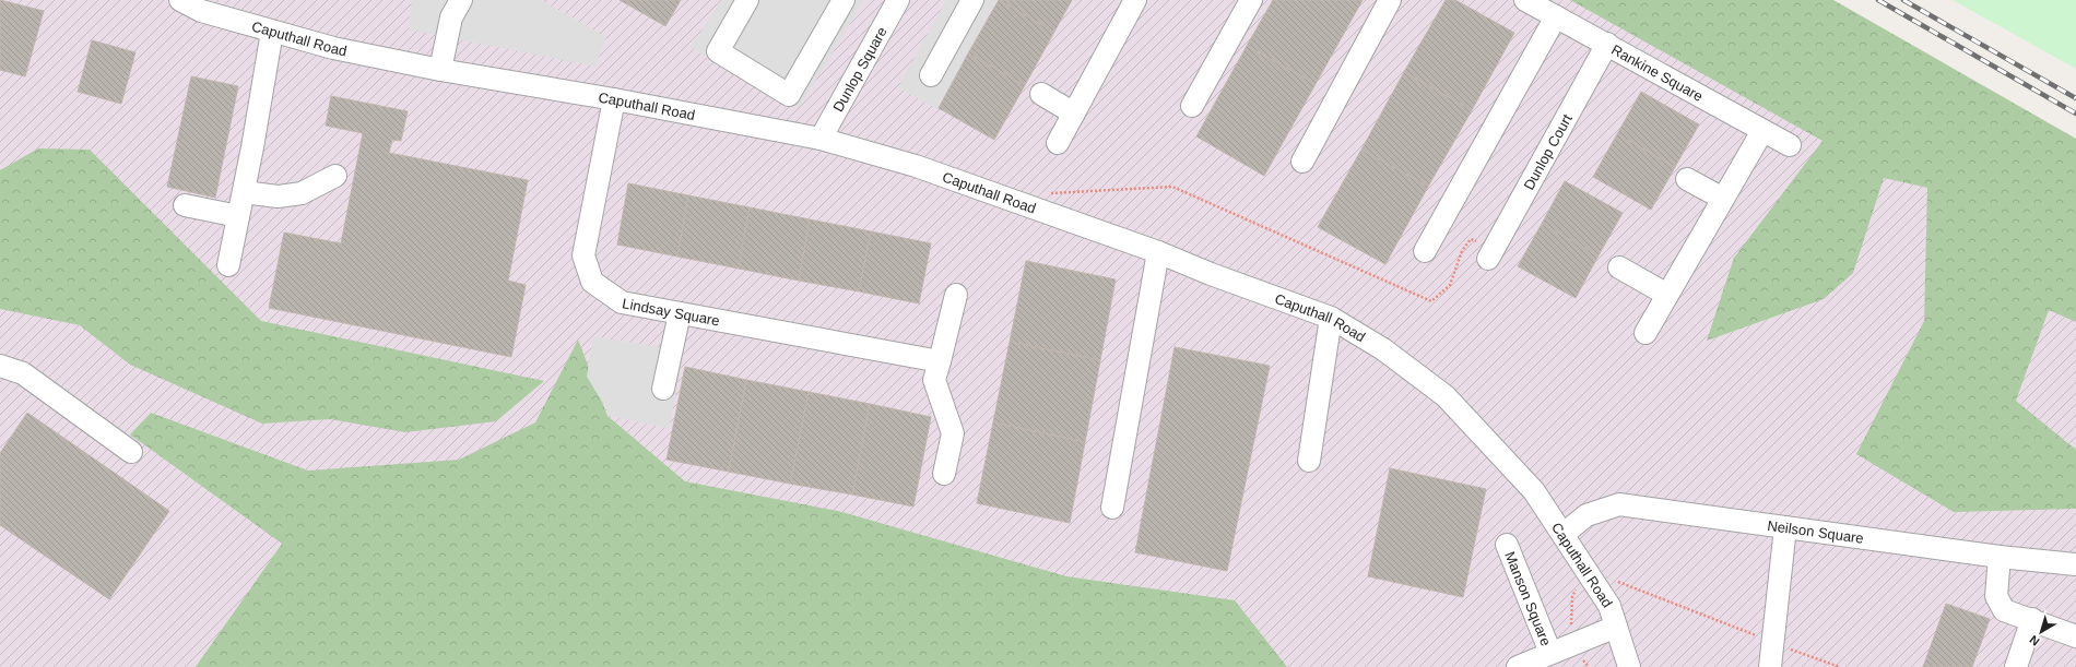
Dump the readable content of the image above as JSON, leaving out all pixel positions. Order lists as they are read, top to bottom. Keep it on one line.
{"streets":{"street":["Caputhall Road","Dunlop Square","Rankine Square","Dunlop Court","Lindsay Square","Neilson Square","Manson Square"]},"crossings":[["Caputhall Road","Dunlop Square"],["Caputhall Road","Lindsay Square"],["Caputhall Road","Neilson Square"],["Caputhall Road","Manson Square"],["Rankine Square","Dunlop Court"]],"north":"bottom left"}
